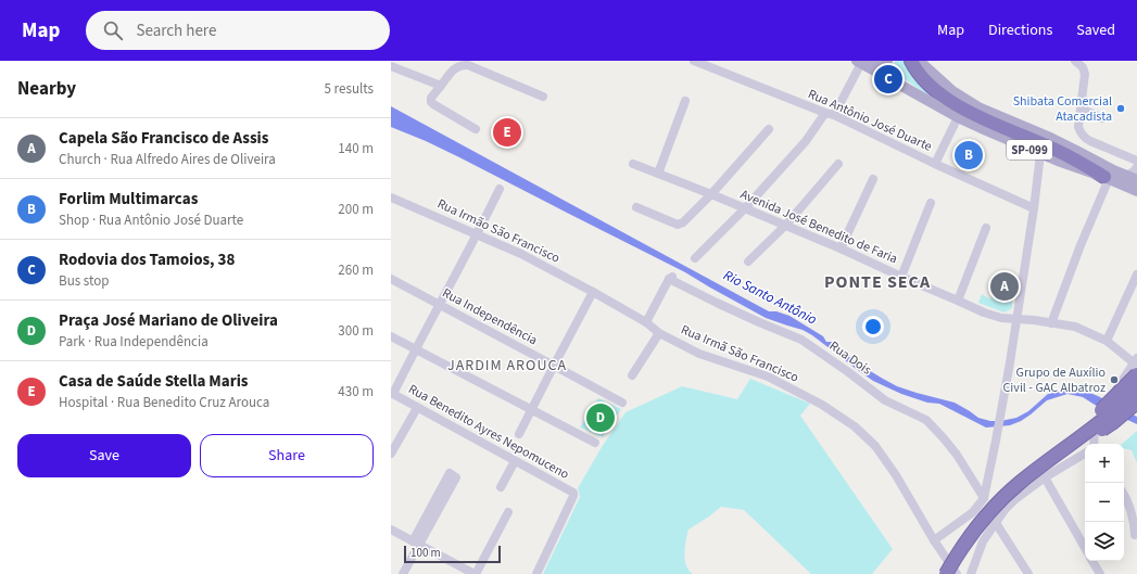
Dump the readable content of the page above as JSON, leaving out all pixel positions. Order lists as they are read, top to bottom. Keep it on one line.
{"streets":{"main road":["SP-099"],"street":["Rua Antônio José Duarte","Avenida José Benedito de Faria","Rua Irmão São Francisco","Rua Independência","Rua Irmã São Francisco","Rua Dois","Rua Benedito Ayres Nepomuceno"]},"crossings":[["Rua Irmão São Francisco","Rua Irmã São Francisco"],["Rua Irmã São Francisco","Rua Dois"]],"districts":["PONTE SECA","JARDIM AROUCA"],"water":["Rio Santo Antônio"],"places":["Shibata Comercial Atacadista","Grupo de Auxílio Civil - GAC Albatroz"],"scale_bar":"100 m","page":{"header":"Map","search":"Search here","nav":["Map","Directions","Saved"],"heading":["Nearby","5 results"],"pins":["C","E","B","A","D"],"list":[{"mark":"A","name":"Capela São Francisco de Assis","note":"Church · Rua Alfredo Aires de Oliveira","value":"140 m"},{"mark":"B","name":"Forlim Multimarcas","note":"Shop · Rua Antônio José Duarte","value":"200 m"},{"mark":"C","name":"Rodovia dos Tamoios, 38","note":"Bus stop","value":"260 m"},{"mark":"D","name":"Praça José Mariano de Oliveira","note":"Park · Rua Independência","value":"300 m"},{"mark":"E","name":"Casa de Saúde Stella Maris","note":"Hospital · Rua Benedito Cruz Arouca","value":"430 m"}],"buttons":["Save","Share"],"map_buttons":["+","−"],"scale":"100 m"}}
